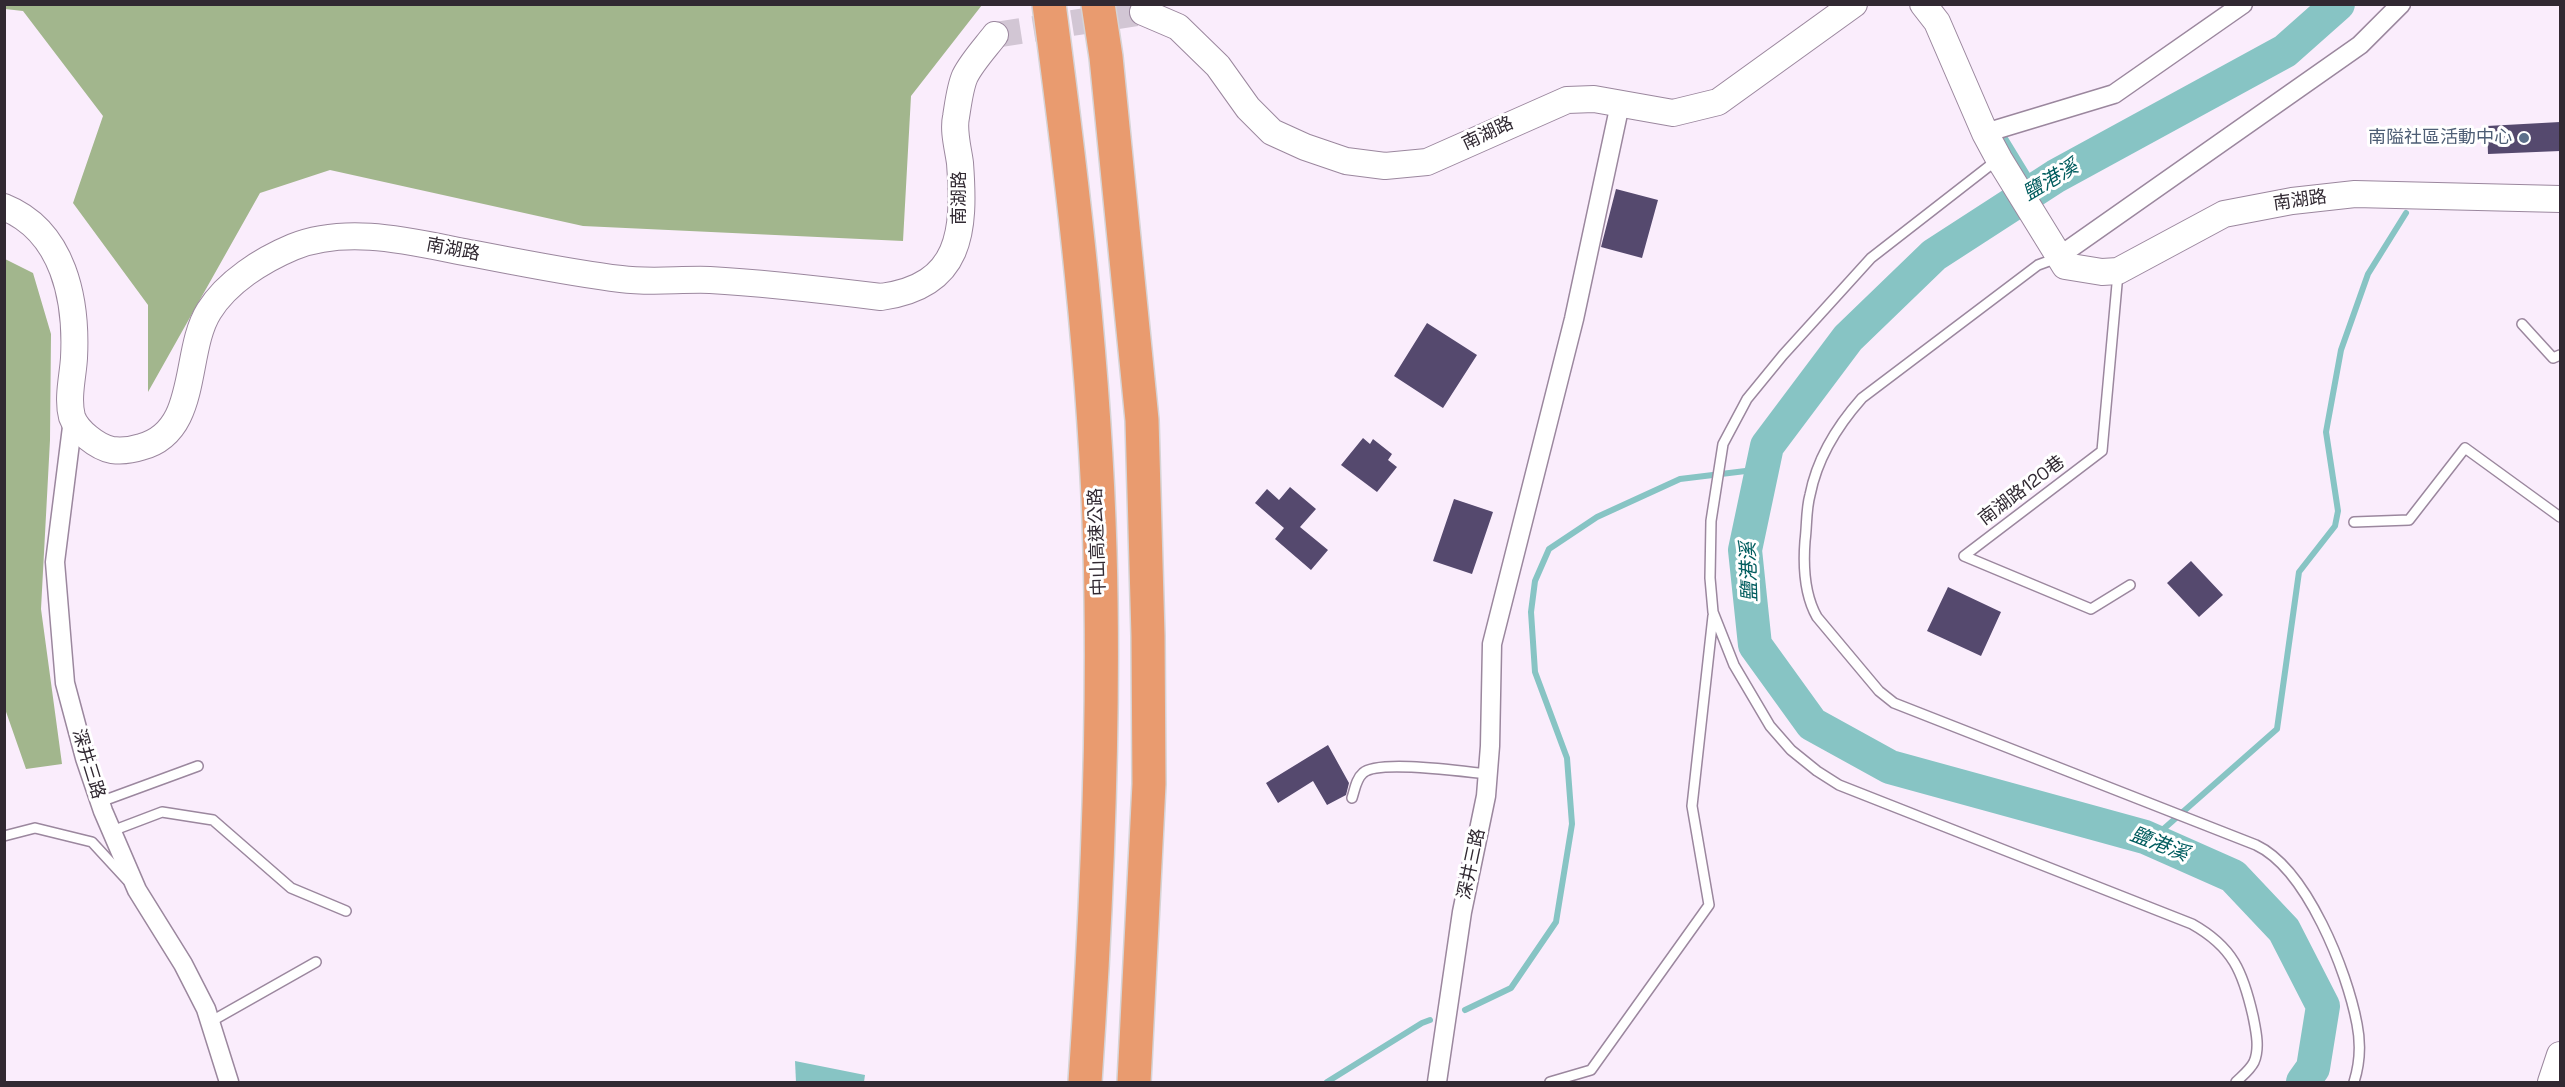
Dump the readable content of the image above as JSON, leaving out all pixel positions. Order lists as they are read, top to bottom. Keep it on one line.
{"streets":{"highway":["中山高速公路"],"street":["南湖路","深井三路"],"lane":["南湖路120巷"]},"crossings":[["南湖路","南湖路120巷"],["南湖路","深井三路"]],"water":["鹽港溪"],"places":["南隘社區活動中心"]}
